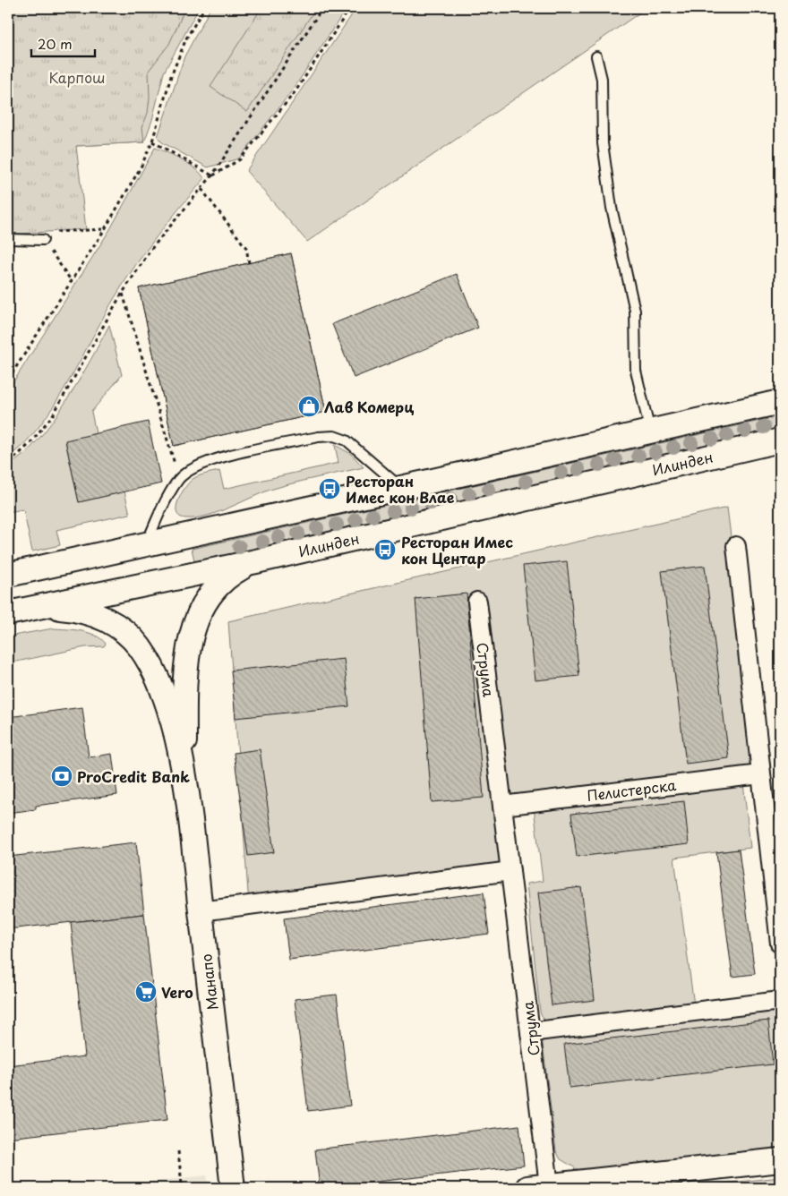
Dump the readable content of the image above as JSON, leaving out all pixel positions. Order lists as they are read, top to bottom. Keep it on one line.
{"streets":{"street":["Илинден","Струма","Пелистерска","Манапо"]},"crossings":[["Илинден","Манапо"],["Струма","Пелистерска"]],"parks":["Карпош"],"places":{"shop":["Лав Комерц"],"bus stop":["Ресторан Имес кон Влае","Ресторан Имес кон Центар"],"bank":["ProCredit Bank"],"supermarket":["Vero"]},"scale_bar":"20 m"}
